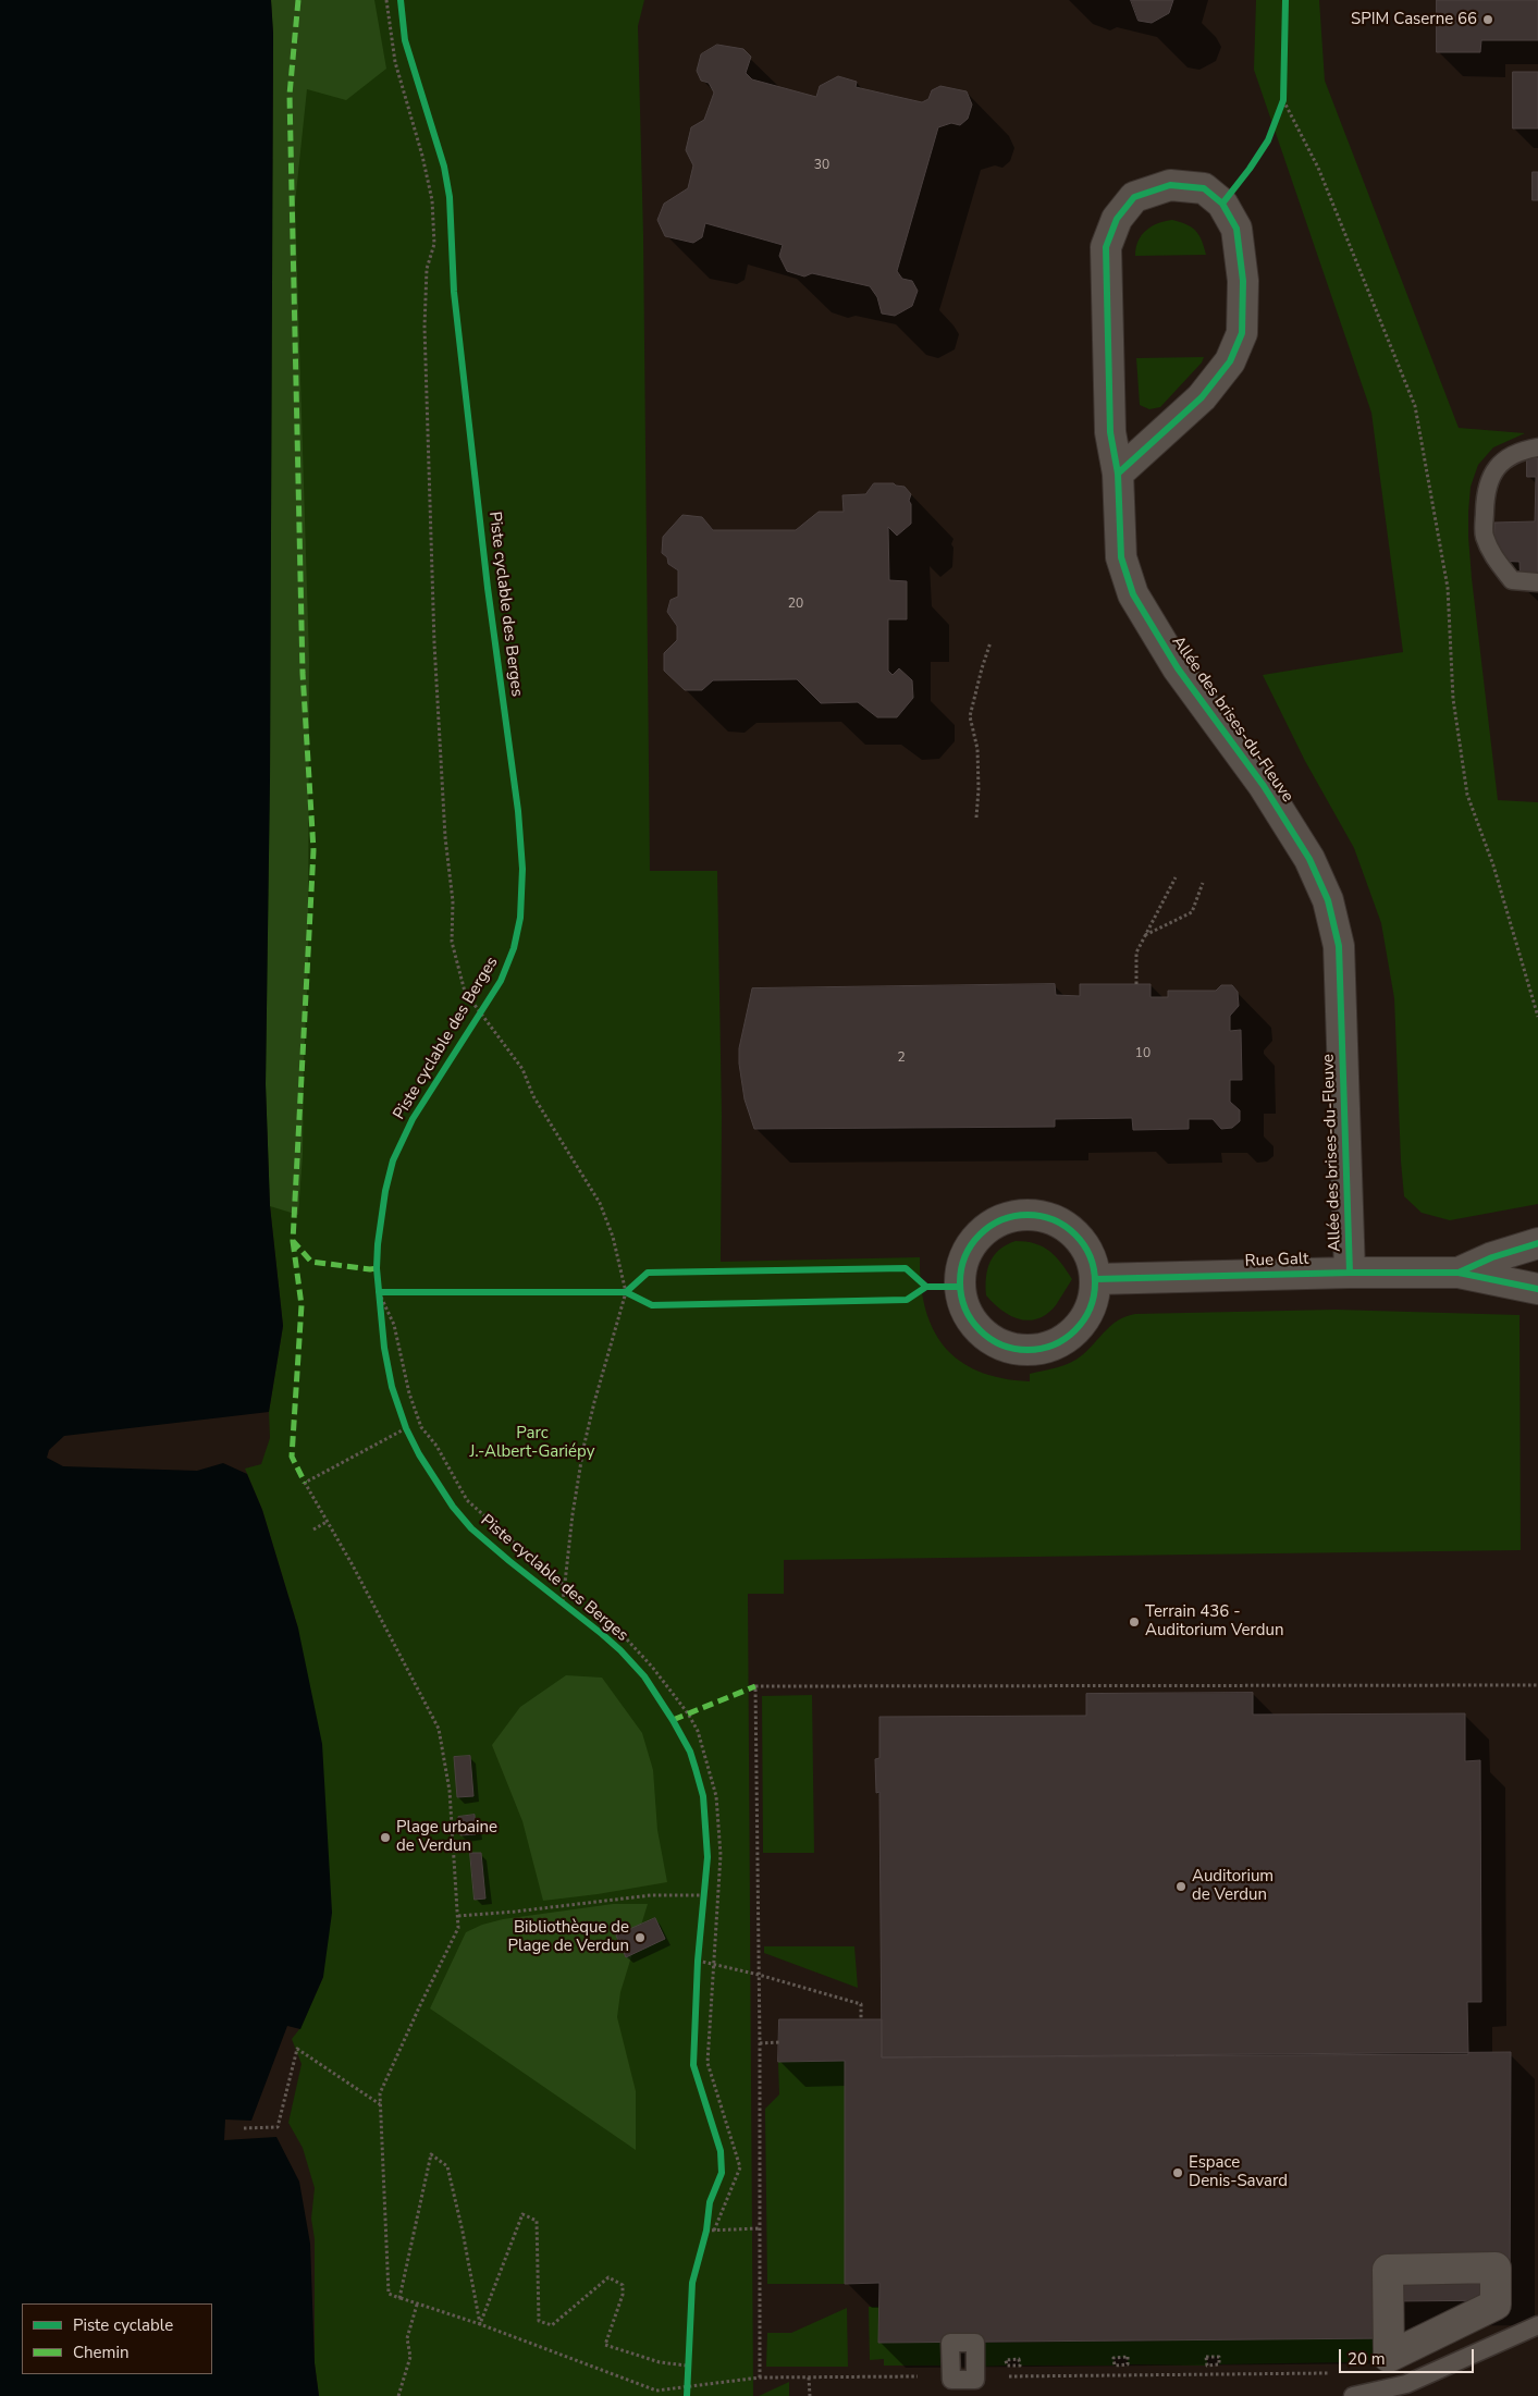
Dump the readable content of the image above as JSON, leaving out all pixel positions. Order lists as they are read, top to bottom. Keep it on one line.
{"streets":{"street":["Allée des brises-du-Fleuve","Rue Galt"],"cycle path":["Piste cyclable des Berges"]},"crossings":[["Allée des brises-du-Fleuve","Rue Galt"]],"parks":["Parc J.-Albert-Gariépy"],"places":["SPIM Caserne 66","Terrain 436 - Auditorium Verdun","Plage urbaine de Verdun","Auditorium de Verdun","Bibliothèque de Plage de Verdun","Espace Denis-Savard"],"house_numbers":["30","20","10","2"],"legend":["Piste cyclable","Chemin"],"scale_bar":"20 m"}
